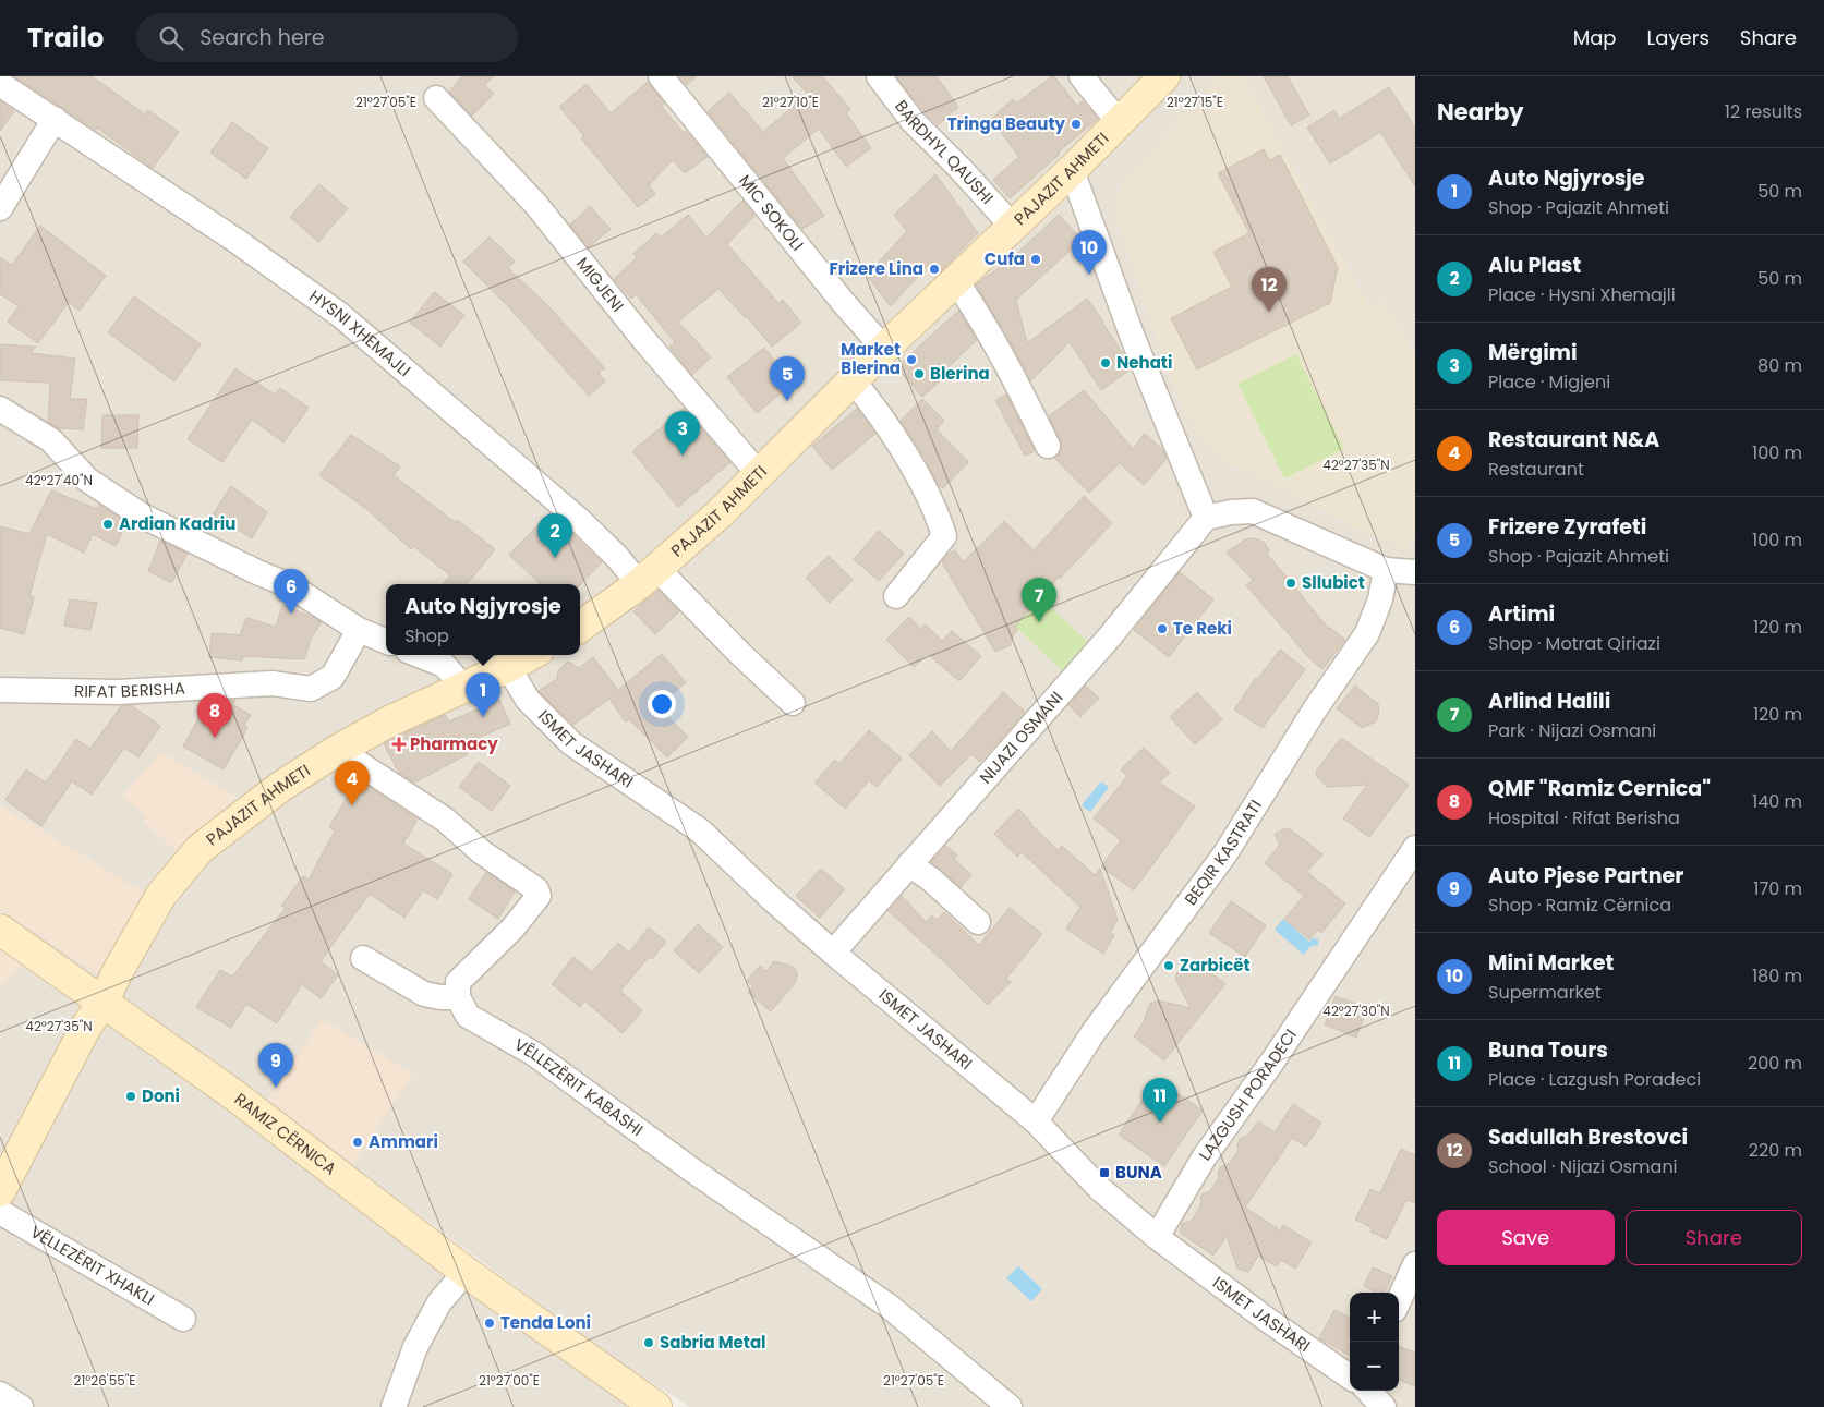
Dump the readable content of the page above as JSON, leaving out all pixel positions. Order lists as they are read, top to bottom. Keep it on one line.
{"streets":{"street":["BARDHYL QAUSHI","PAJAZIT AHMETI","MIC SOKOLI","MIGJENI","HYSNI XHEMAJLI","RIFAT BERISHA","NIJAZI OSMANI","ISMET JASHARI","BEQIR KASTRATI","VËLLEZËRIT KABASHI","LAZGUSH PORADECI","RAMIZ CËRNICA","VËLLEZËRIT XHAKLI"]},"crossings":[["BARDHYL QAUSHI","PAJAZIT AHMETI"],["PAJAZIT AHMETI","MIC SOKOLI"],["PAJAZIT AHMETI","MIGJENI"],["PAJAZIT AHMETI","HYSNI XHEMAJLI"],["PAJAZIT AHMETI","ISMET JASHARI"],["PAJAZIT AHMETI","RAMIZ CËRNICA"],["NIJAZI OSMANI","ISMET JASHARI"],["ISMET JASHARI","BEQIR KASTRATI"],["ISMET JASHARI","LAZGUSH PORADECI"]],"places":{"other":["Tringa Beauty","Cufa","Frizere Lina","Market Blerina","Nehati","Blerina","Ardian Kadriu","Sllubict","Te Reki","Zarbicët","Doni","Ammari","Tenda Loni","Sabria Metal"],"health":["Pharmacy"],"transit":["BUNA"]},"page":{"header":"Trailo","search":"Search here","nav":["Map","Layers","Share"],"heading":["Nearby","12 results"],"list":[{"mark":"1","name":"Auto Ngjyrosje","note":"Shop · Pajazit Ahmeti","value":"50 m"},{"mark":"2","name":"Alu Plast","note":"Place · Hysni Xhemajli","value":"50 m"},{"mark":"3","name":"Mërgimi","note":"Place · Migjeni","value":"80 m"},{"mark":"4","name":"Restaurant N&A","note":"Restaurant","value":"100 m"},{"mark":"5","name":"Frizere Zyrafeti","note":"Shop · Pajazit Ahmeti","value":"100 m"},{"mark":"6","name":"Artimi","note":"Shop · Motrat Qiriazi","value":"120 m"},{"mark":"7","name":"Arlind Halili","note":"Park · Nijazi Osmani","value":"120 m"},{"mark":"8","name":"QMF \"Ramiz Cernica\"","note":"Hospital · Rifat Berisha","value":"140 m"},{"mark":"9","name":"Auto Pjese Partner","note":"Shop · Ramiz Cërnica","value":"170 m"},{"mark":"10","name":"Mini Market","note":"Supermarket","value":"180 m"},{"mark":"11","name":"Buna Tours","note":"Place · Lazgush Poradeci","value":"200 m"},{"mark":"12","name":"Sadullah Brestovci","note":"School · Nijazi Osmani","value":"220 m"}],"pins":["10","12","5","3","2","6","7","1","8","4","9","11"],"popup":["Auto Ngjyrosje","Shop"],"buttons":["Save","Share"],"map_buttons":["+","−"]},"coordinates":["21°27'05\"E","21°27'10\"E","21°27'15\"E","42°27'35\"N","42°27'40\"N","42°27'30\"N","21°26'55\"E","21°27'00\"E"]}
